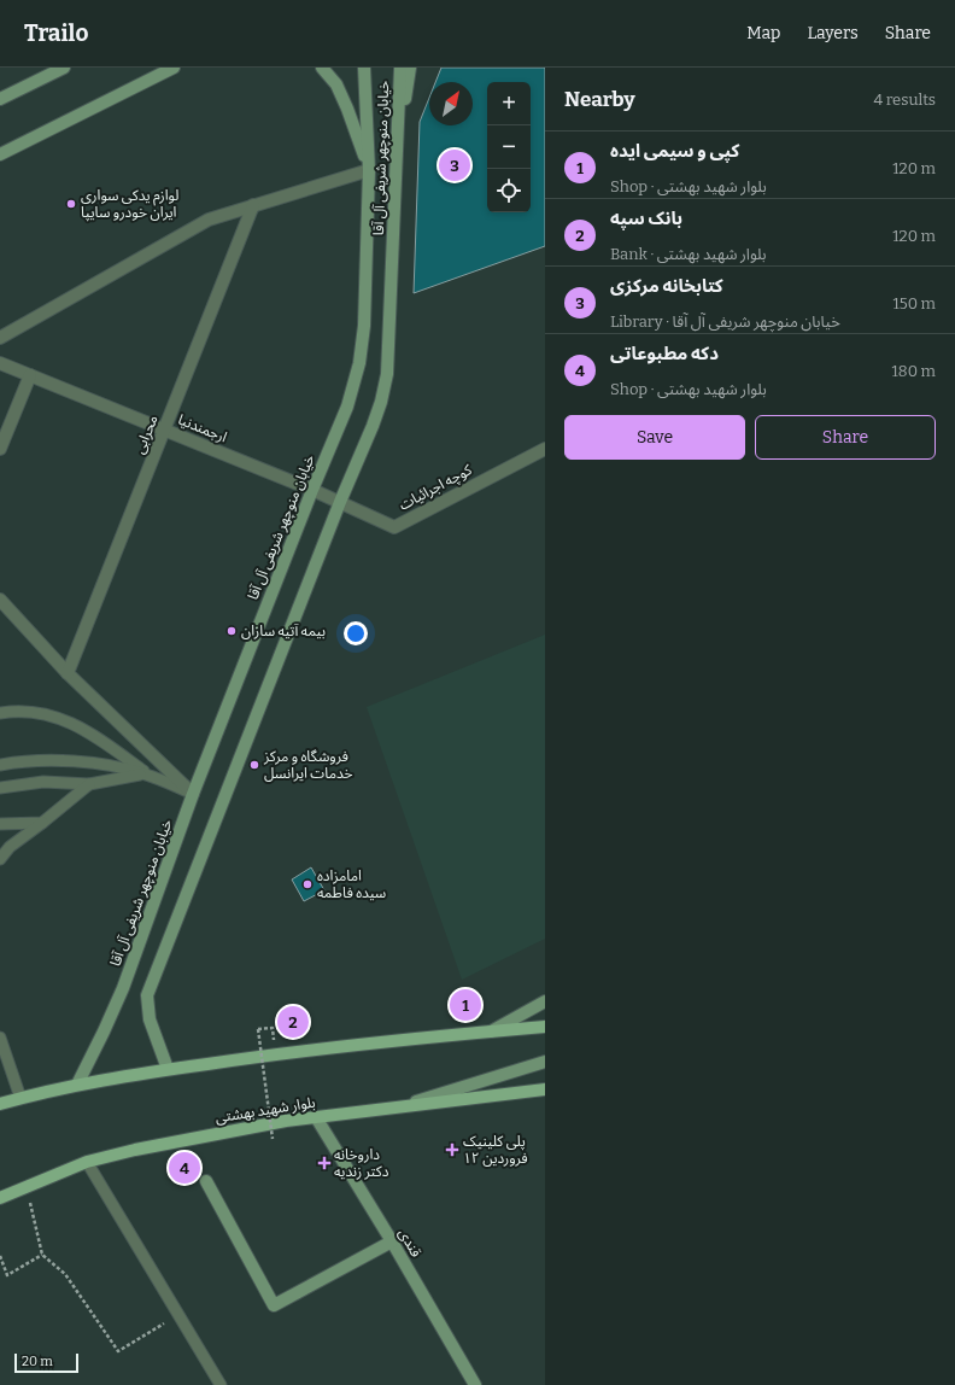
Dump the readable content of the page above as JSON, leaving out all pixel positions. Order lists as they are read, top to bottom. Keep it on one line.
{"streets":{"main road":["خیابان منوچهر شریفی آل آقا","بلوار شهید بهشتی","قندی"],"street":["ارجمندنیا","محرابی","کوچه اجرائیات"]},"crossings":[["خیابان منوچهر شریفی آل آقا","ارجمندنیا"],["خیابان منوچهر شریفی آل آقا","کوچه اجرائیات"],["ارجمندنیا","محرابی"],["ارجمندنیا","کوچه اجرائیات"],["بلوار شهید بهشتی","قندی"]],"places":{"other":["لوازم یدکی سواری ایران خودرو سایپا","بیمه آتیه سازان","فروشگاه و مرکز خدمات ایرانسل","امامزاده سیده فاطمه"],"health":["پلی کلینیک ۱۲ فروردین","داروخانه دکتر زندیه"]},"scale_bar":"20 m","north":"top right","page":{"header":"Trailo","nav":["Map","Layers","Share"],"heading":["Nearby","4 results"],"map_buttons":["+","−"],"list":[{"mark":"1","name":"کپی و سیمی ایده","note":"Shop · بلوار شهید بهشتی","value":"120 m"},{"mark":"2","name":"بانک سپه","note":"Bank · بلوار شهید بهشتی","value":"120 m"},{"mark":"3","name":"کتابخانه مرکزی","note":"Library · خیابان منوچهر شریفی آل آقا","value":"150 m"},{"mark":"4","name":"دکه مطبوعاتی","note":"Shop · بلوار شهید بهشتی","value":"180 m"}],"pins":["3","1","2","4"],"buttons":["Save","Share"],"scale":"20 m"}}
